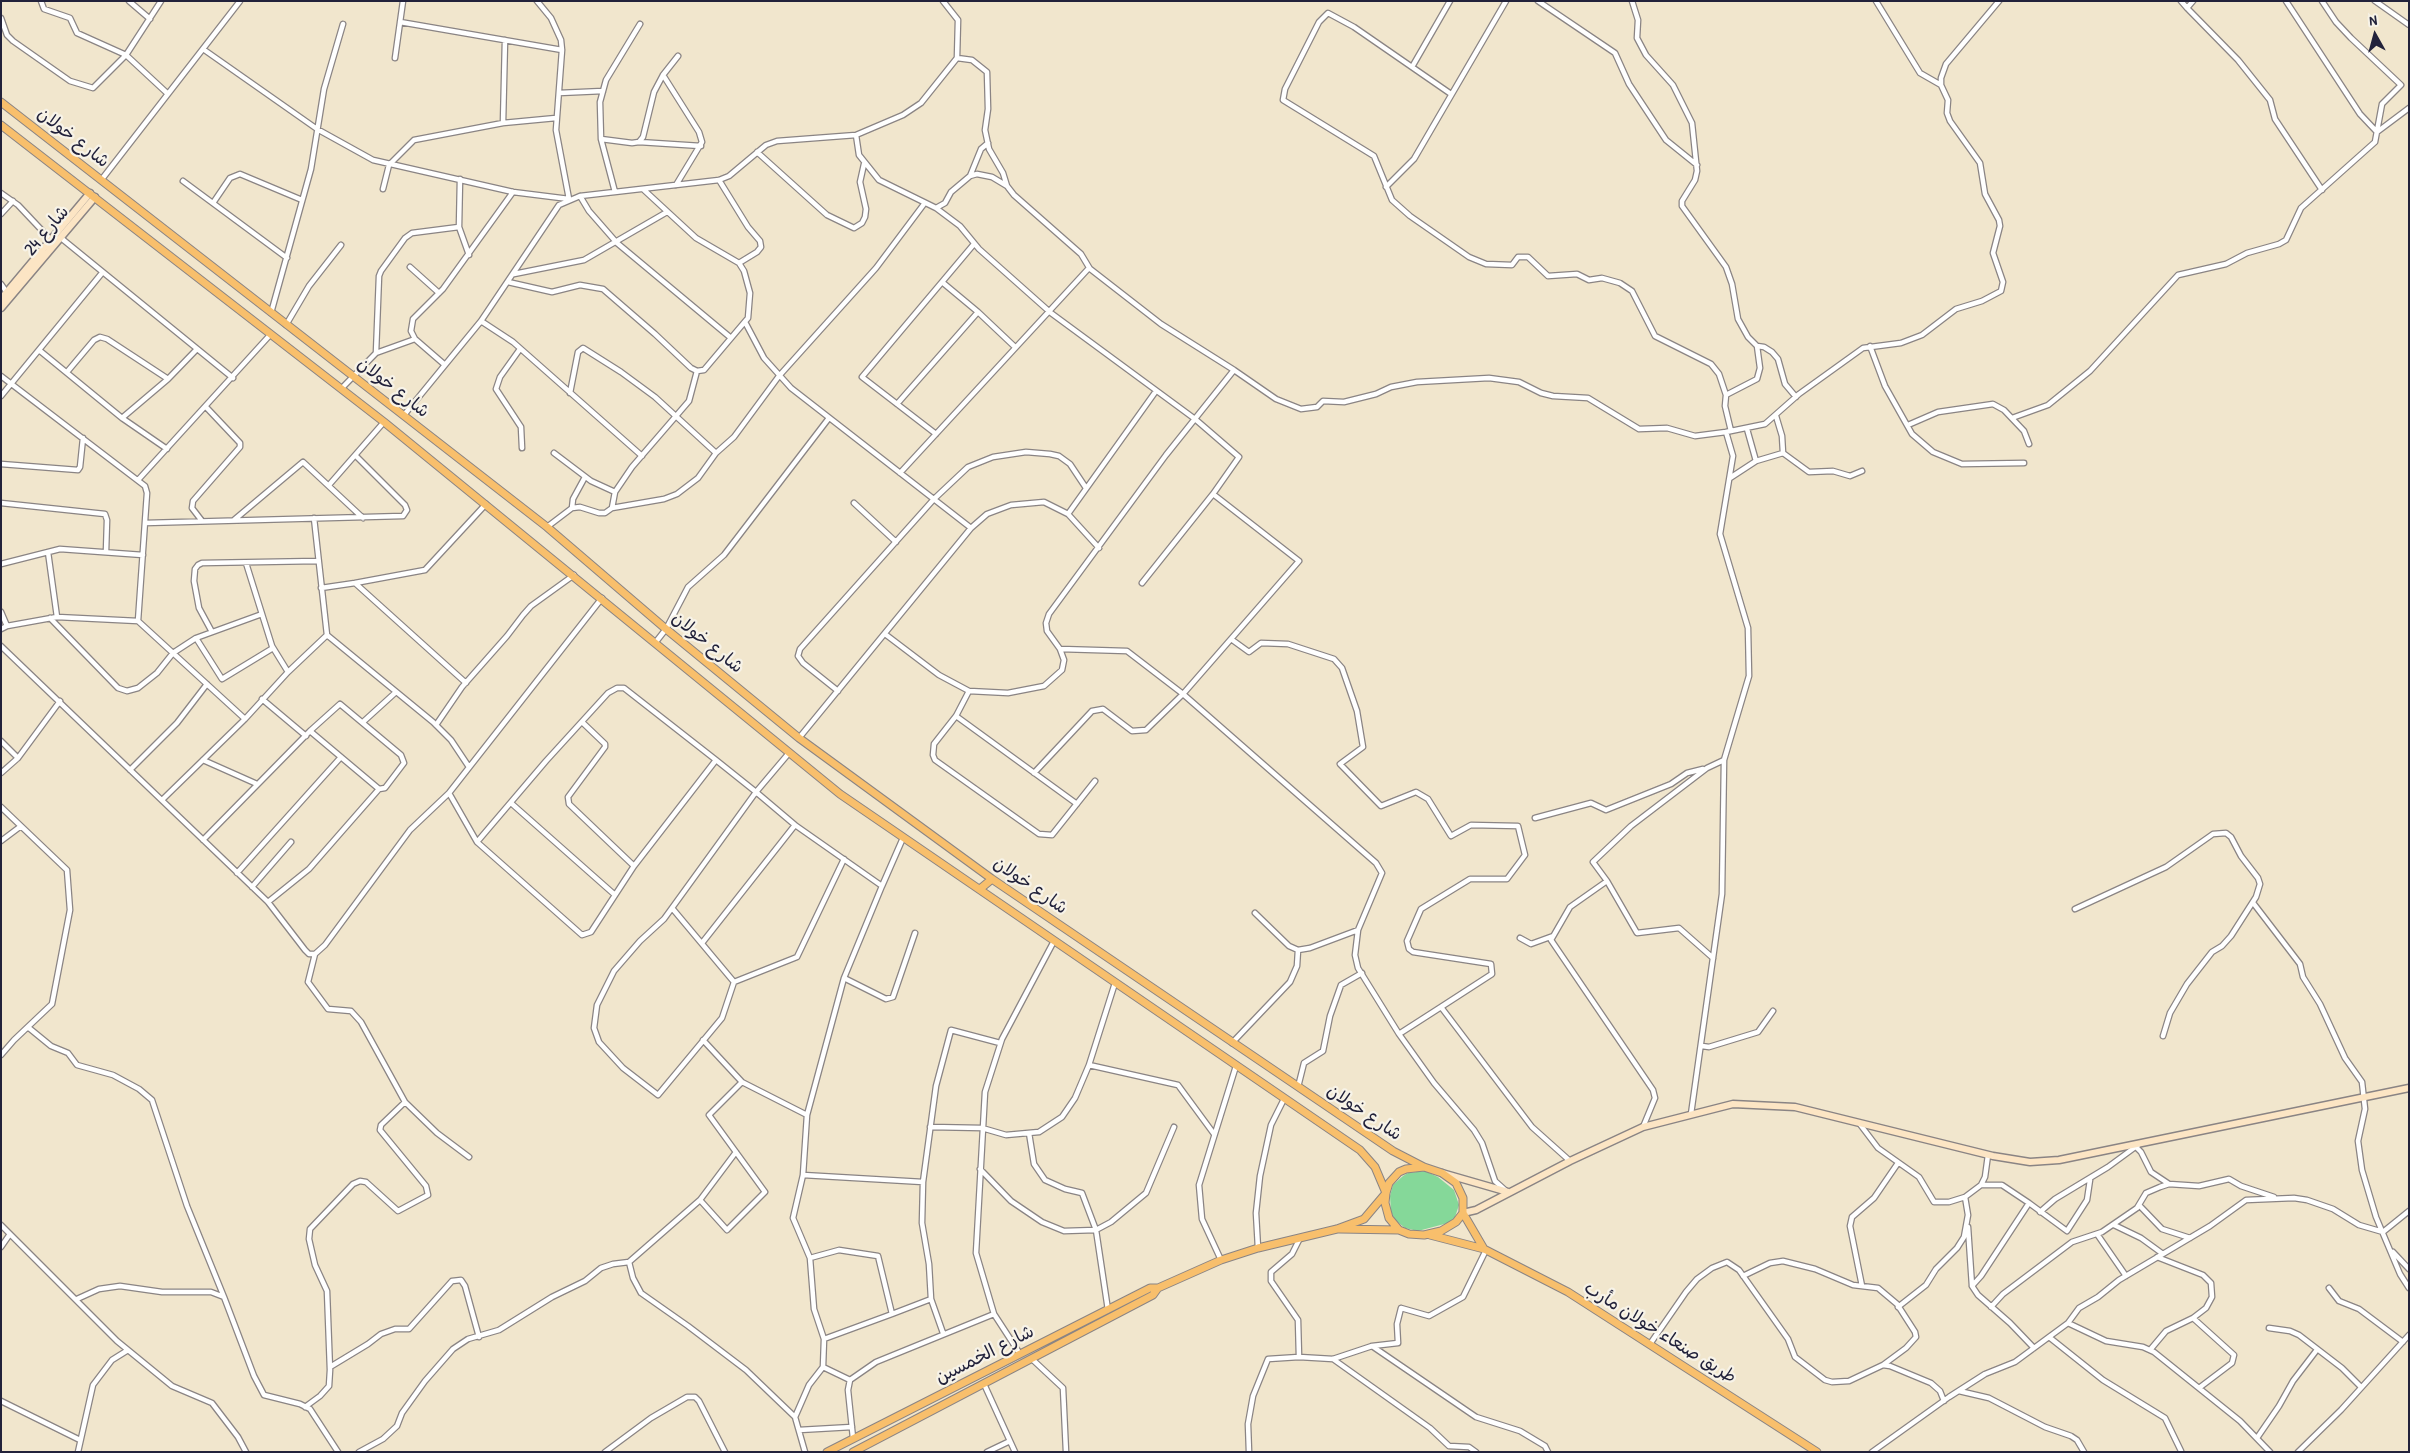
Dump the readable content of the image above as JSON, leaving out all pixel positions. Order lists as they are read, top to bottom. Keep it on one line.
{"streets":{"main road":["شارع خولان","طريق صنعاء خولان مأرب","شارع الخمسين"],"street":["شارع 24"]},"crossings":[["شارع خولان","شارع 24"],["شارع خولان","طريق صنعاء خولان مأرب"],["شارع خولان","شارع الخمسين"],["طريق صنعاء خولان مأرب","شارع الخمسين"]],"north":"top"}
